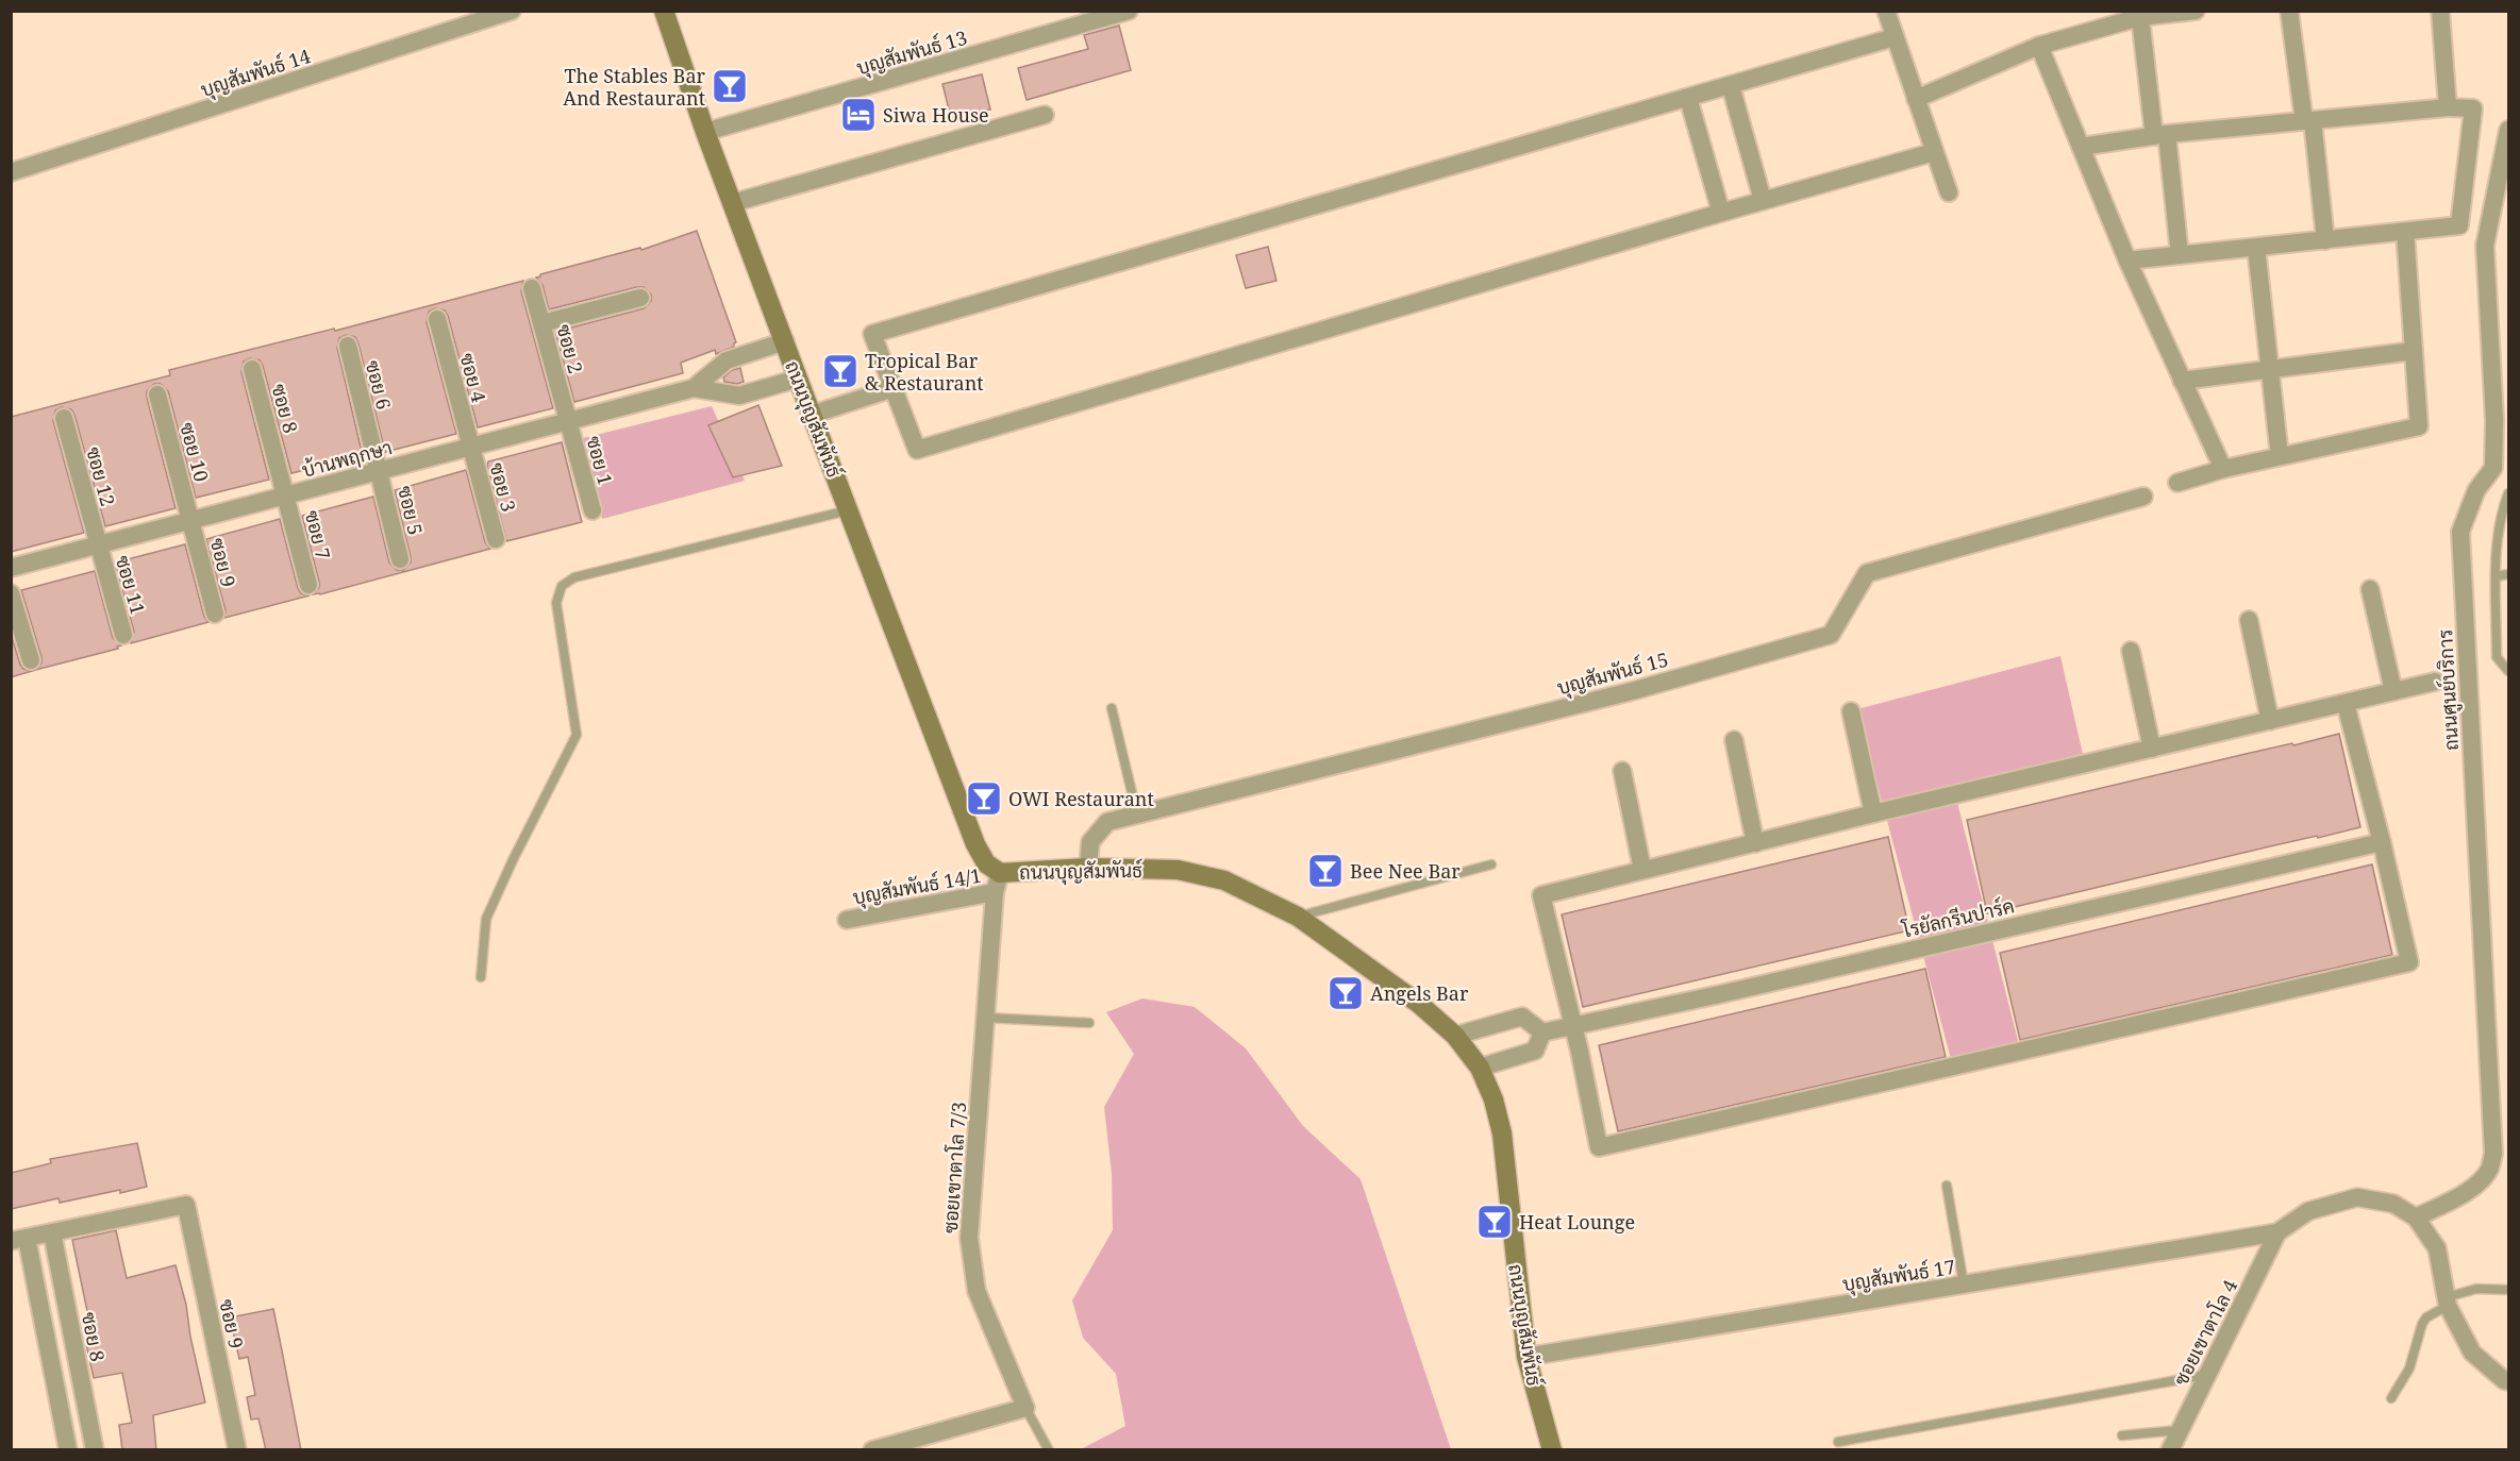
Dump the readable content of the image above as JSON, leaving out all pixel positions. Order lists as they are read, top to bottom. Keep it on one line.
{"streets":{"street":["บุญสัมพันธ์ 13","บุญสัมพันธ์ 14","ซอย 2","ซอย 4","ซอย 6","ซอย 8","ถนนบุญสัมพันธ์","ซอย 10","บ้านพฤกษา","ซอย 1","ซอย 12","ซอย 3","ซอย 5","ซอย 7","ซอย 9","ซอย 11","บุญสัมพันธ์ 15","ถนนศูนย์บริการ","บุญสัมพันธ์ 14/1","โรยัลกรีนปาร์ค","ซอยเขาตาโล 7/3","บุญสัมพันธ์ 17","ซอยเขาตาโล 4"]},"crossings":[["บุญสัมพันธ์ 13","ถนนบุญสัมพันธ์"],["ซอย 2","บ้านพฤกษา"],["ซอย 2","ซอย 1"],["ซอย 4","บ้านพฤกษา"],["ซอย 4","ซอย 3"],["ซอย 6","บ้านพฤกษา"],["ซอย 6","ซอย 5"],["ซอย 8","บ้านพฤกษา"],["ซอย 8","ซอย 7"],["ซอย 8","ซอย 9"],["ถนนบุญสัมพันธ์","บ้านพฤกษา"],["ถนนบุญสัมพันธ์","บุญสัมพันธ์ 15"],["ถนนบุญสัมพันธ์","ซอยเขาตาโล 7/3"],["ถนนบุญสัมพันธ์","บุญสัมพันธ์ 17"],["ซอย 10","บ้านพฤกษา"],["ซอย 10","ซอย 9"],["บ้านพฤกษา","ซอย 1"],["บ้านพฤกษา","ซอย 12"],["บ้านพฤกษา","ซอย 3"],["บ้านพฤกษา","ซอย 5"],["บ้านพฤกษา","ซอย 7"],["บ้านพฤกษา","ซอย 9"],["บ้านพฤกษา","ซอย 11"],["ซอย 12","ซอย 11"],["บุญสัมพันธ์ 14/1","ซอยเขาตาโล 7/3"],["บุญสัมพันธ์ 17","ซอยเขาตาโล 4"]],"places":{"bar":["The Stables Bar And Restaurant","Tropical Bar & Restaurant","OWI Restaurant","Bee Nee Bar","Angels Bar","Heat Lounge"],"hotel":["Siwa House"]}}
